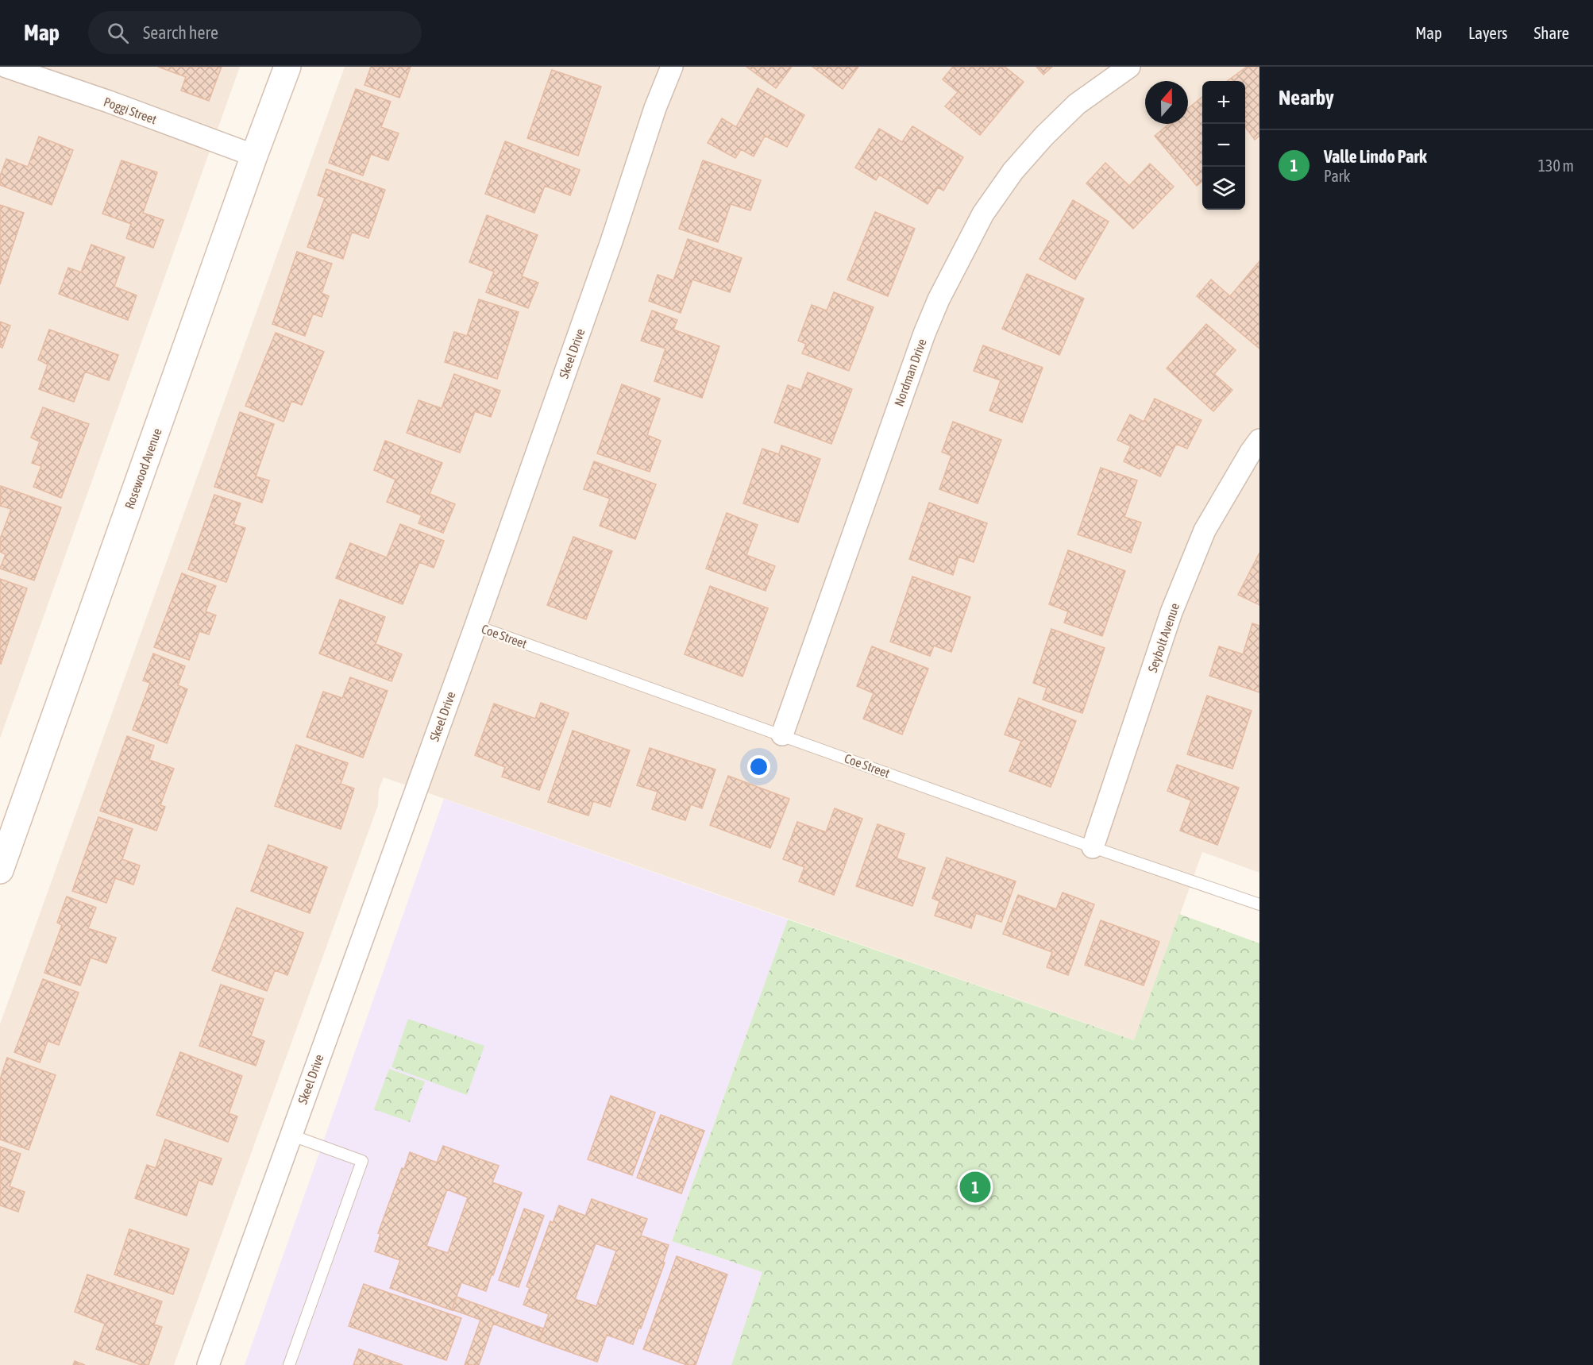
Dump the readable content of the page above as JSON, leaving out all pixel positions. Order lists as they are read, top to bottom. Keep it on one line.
{"streets":{"main road":["Rosewood Avenue"],"street":["Poggi Street","Skeel Drive","Nordman Drive","Seybolt Avenue"],"lane":["Coe Street"]},"crossings":[["Poggi Street","Rosewood Avenue"],["Skeel Drive","Coe Street"],["Nordman Drive","Coe Street"],["Coe Street","Seybolt Avenue"]],"north":"top","page":{"header":"Map","search":"Search here","nav":["Map","Layers","Share"],"heading":"Nearby","map_buttons":["+","−"],"list":[{"mark":"1","name":"Valle Lindo Park","note":"Park","value":"130 m"}],"pins":"1"}}
